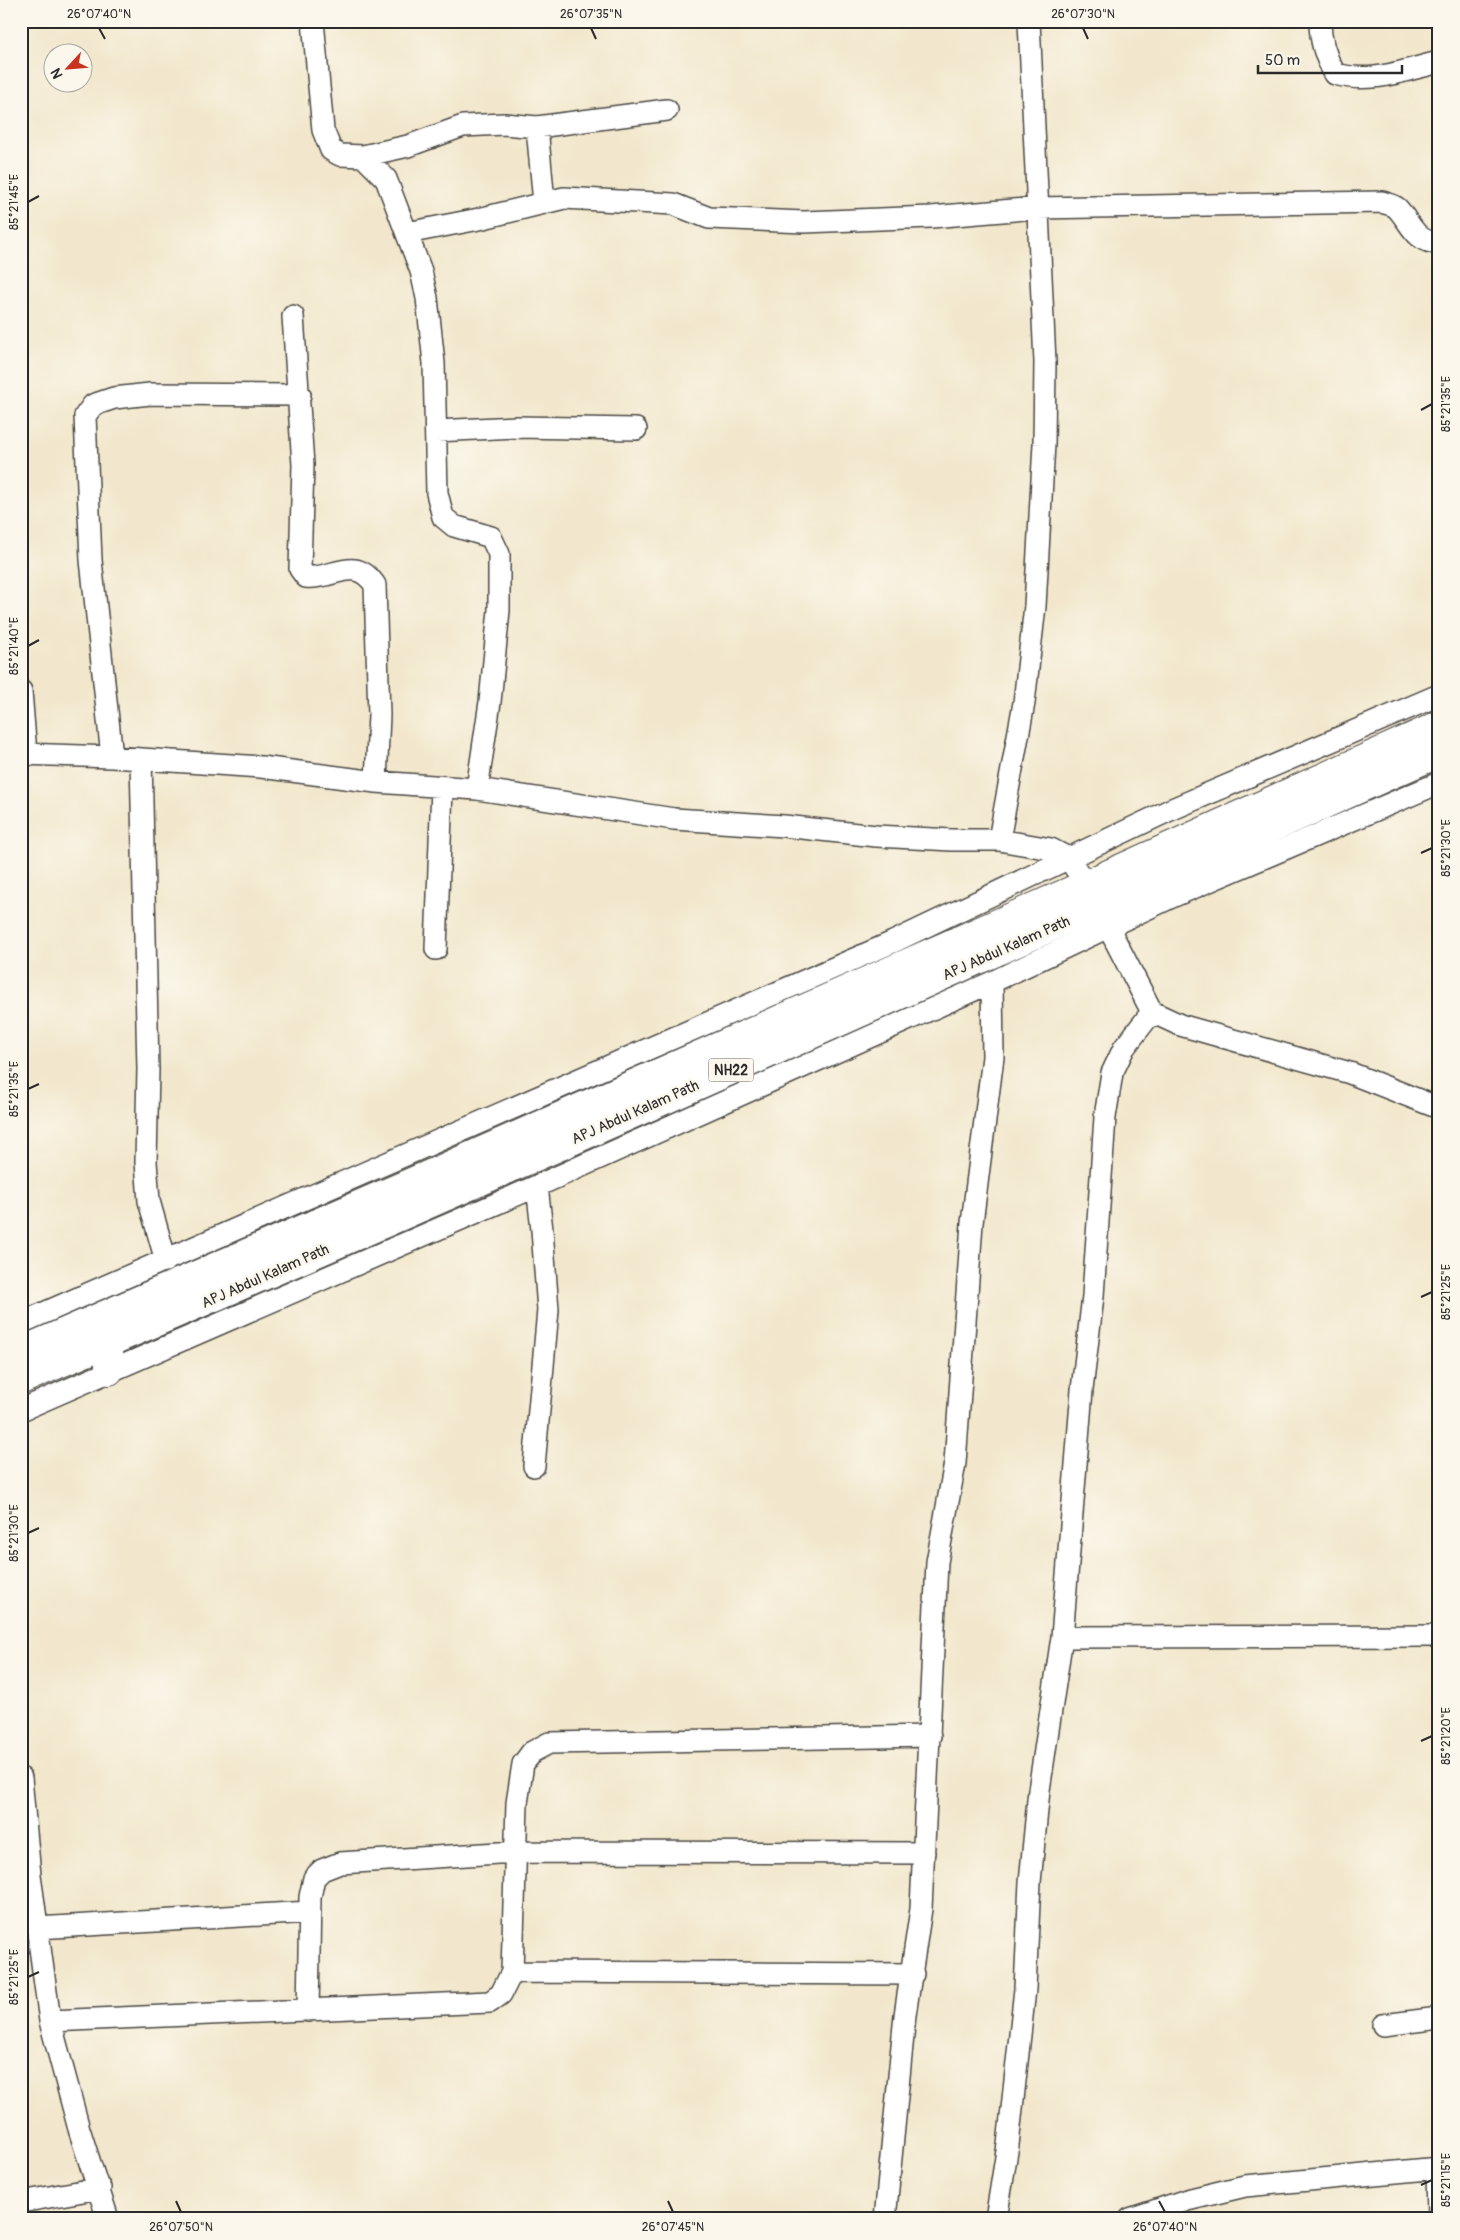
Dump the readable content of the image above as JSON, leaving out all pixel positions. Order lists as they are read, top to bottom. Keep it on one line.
{"streets":{"highway":["APJ Abdul Kalam Path","NH22"]},"crossings":[["APJ Abdul Kalam Path","NH22"]],"scale_bar":"50 m","north":"bottom left","coordinates":["26°07'40\"N","26°07'35\"N","26°07'30\"N","85°21'45\"E","85°21'35\"E","85°21'40\"E","85°21'30\"E","85°21'25\"E","85°21'20\"E","85°21'15\"E","26°07'50\"N","26°07'45\"N"]}
